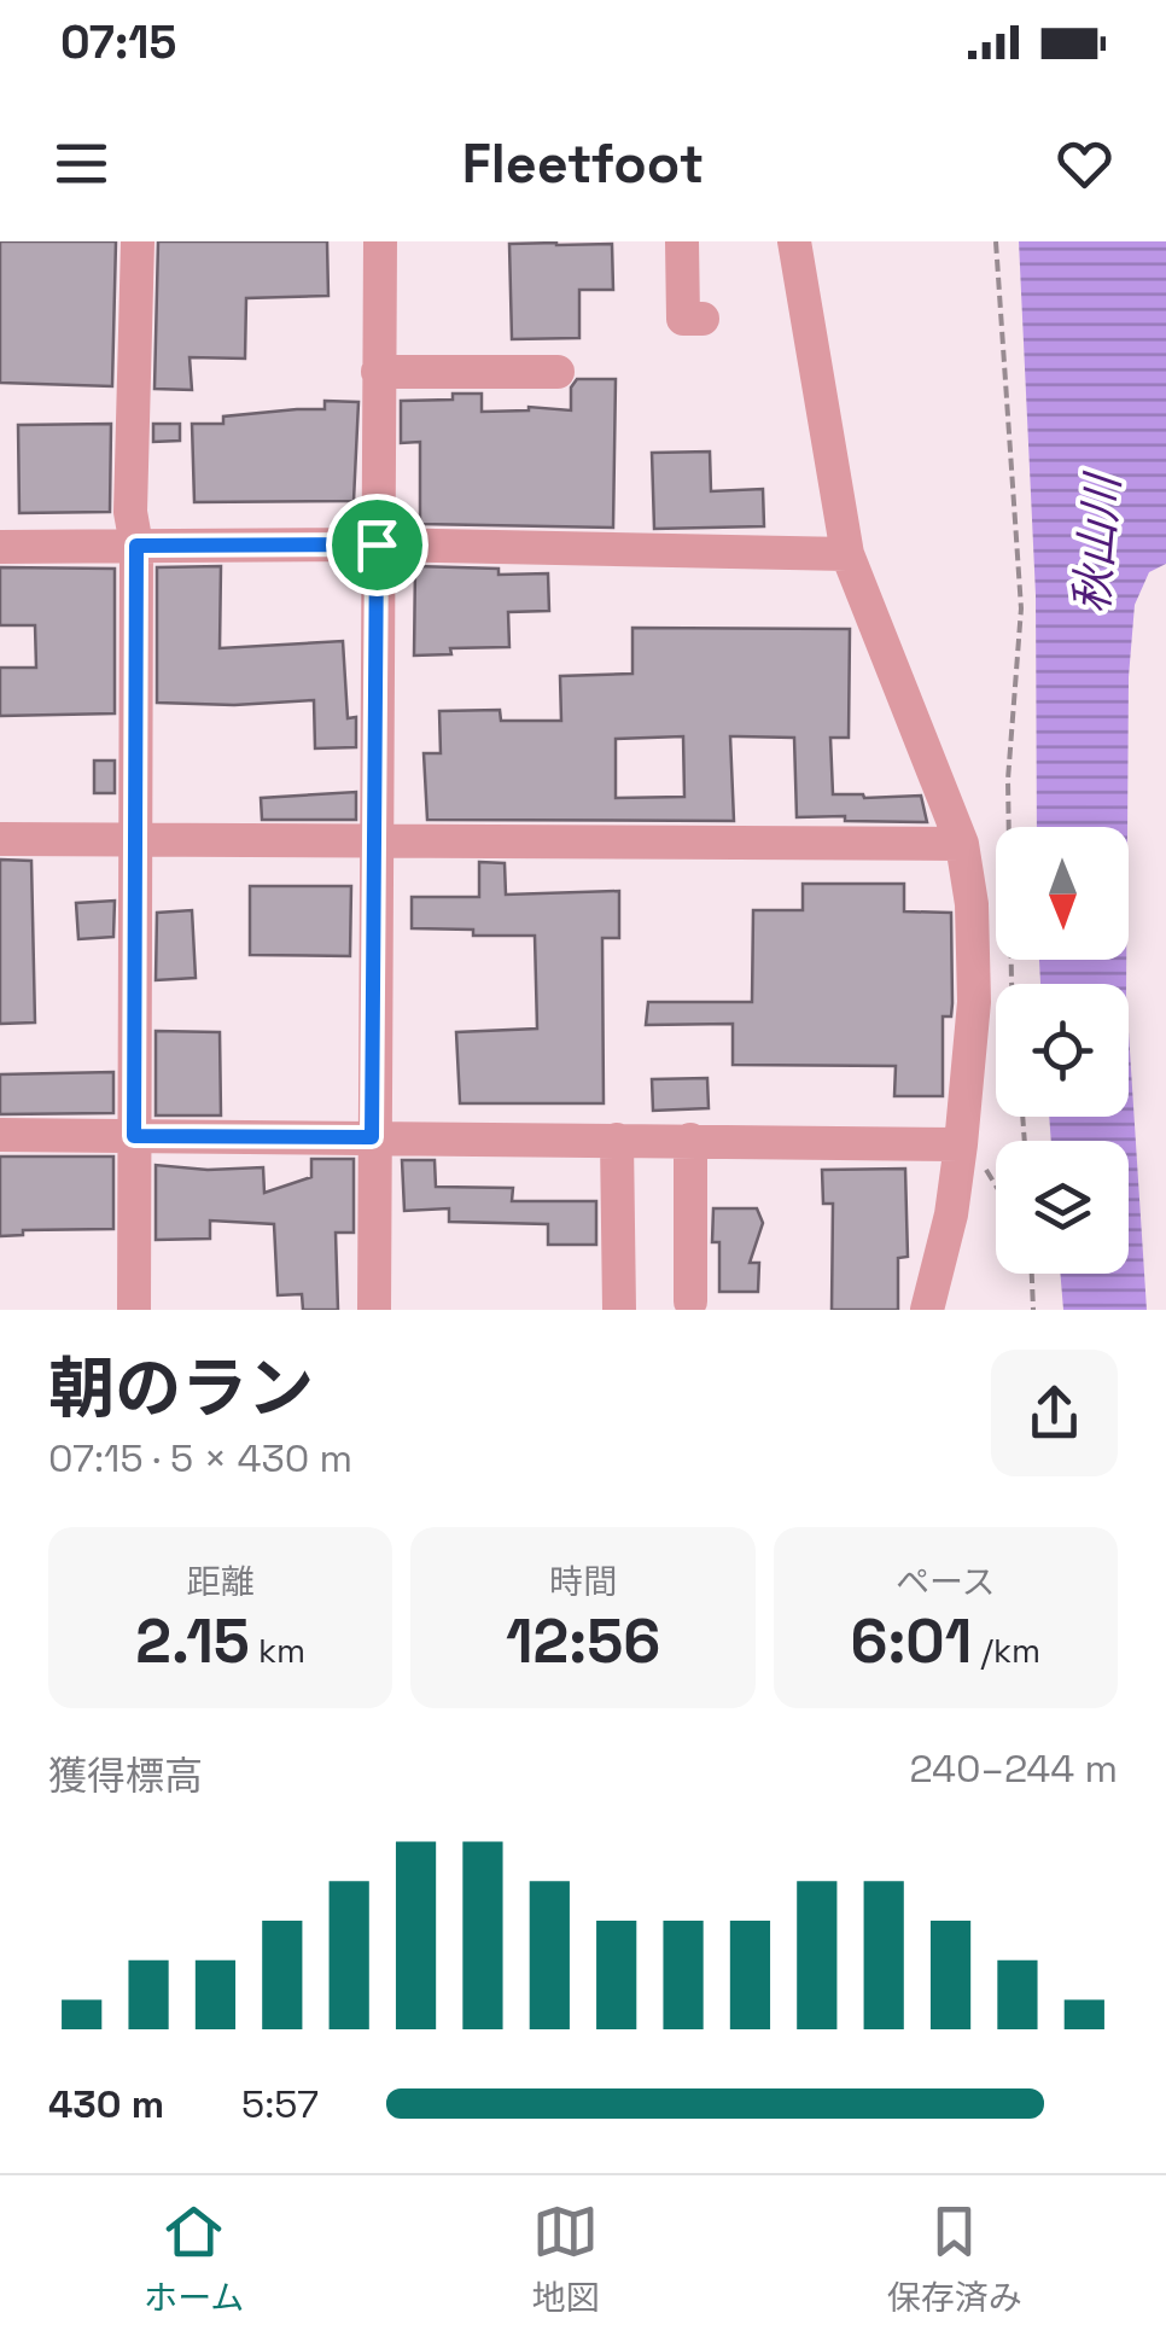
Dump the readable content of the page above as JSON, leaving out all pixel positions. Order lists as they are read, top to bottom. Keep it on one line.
{"water":["秋山川"],"north":"bottom","page":{"status":"07:15","header":"Fleetfoot","heading":["朝のラン","07:15 · 5 × 430 m"],"stats":[["距離","2.15 km"],["時間","12:56"],["ペース","6:01 /km"]],"chart":["獲得標高","240–244 m"],"list":[{"name":"430 m","note":"5:57"}],"tabs":["ホーム","地図","保存済み"]}}
